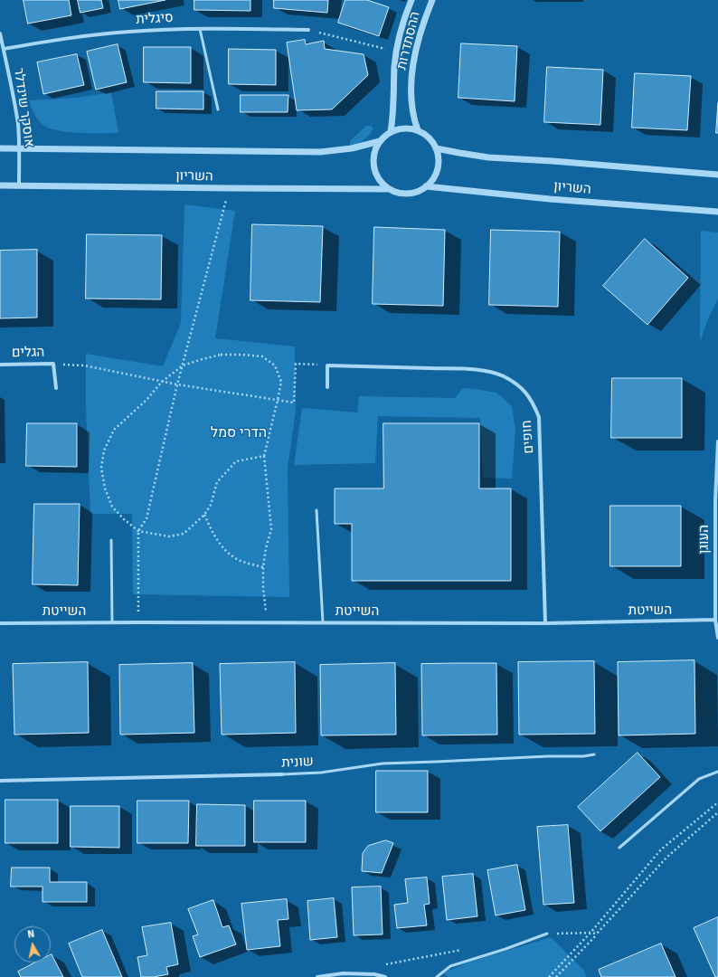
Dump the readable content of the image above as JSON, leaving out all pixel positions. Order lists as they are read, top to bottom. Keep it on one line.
{"streets":{"street":["סיגלית","ההסתדרות","אוסקר שינדלר","השריון","הגלים","חופים","העוגן","השייטת","שונית"]},"crossings":[["סיגלית","אוסקר שינדלר"],["ההסתדרות","השריון"],["אוסקר שינדלר","השריון"],["חופים","השייטת"],["העוגן","השייטת"]],"districts":["הדרי סמל"],"north":"top"}
